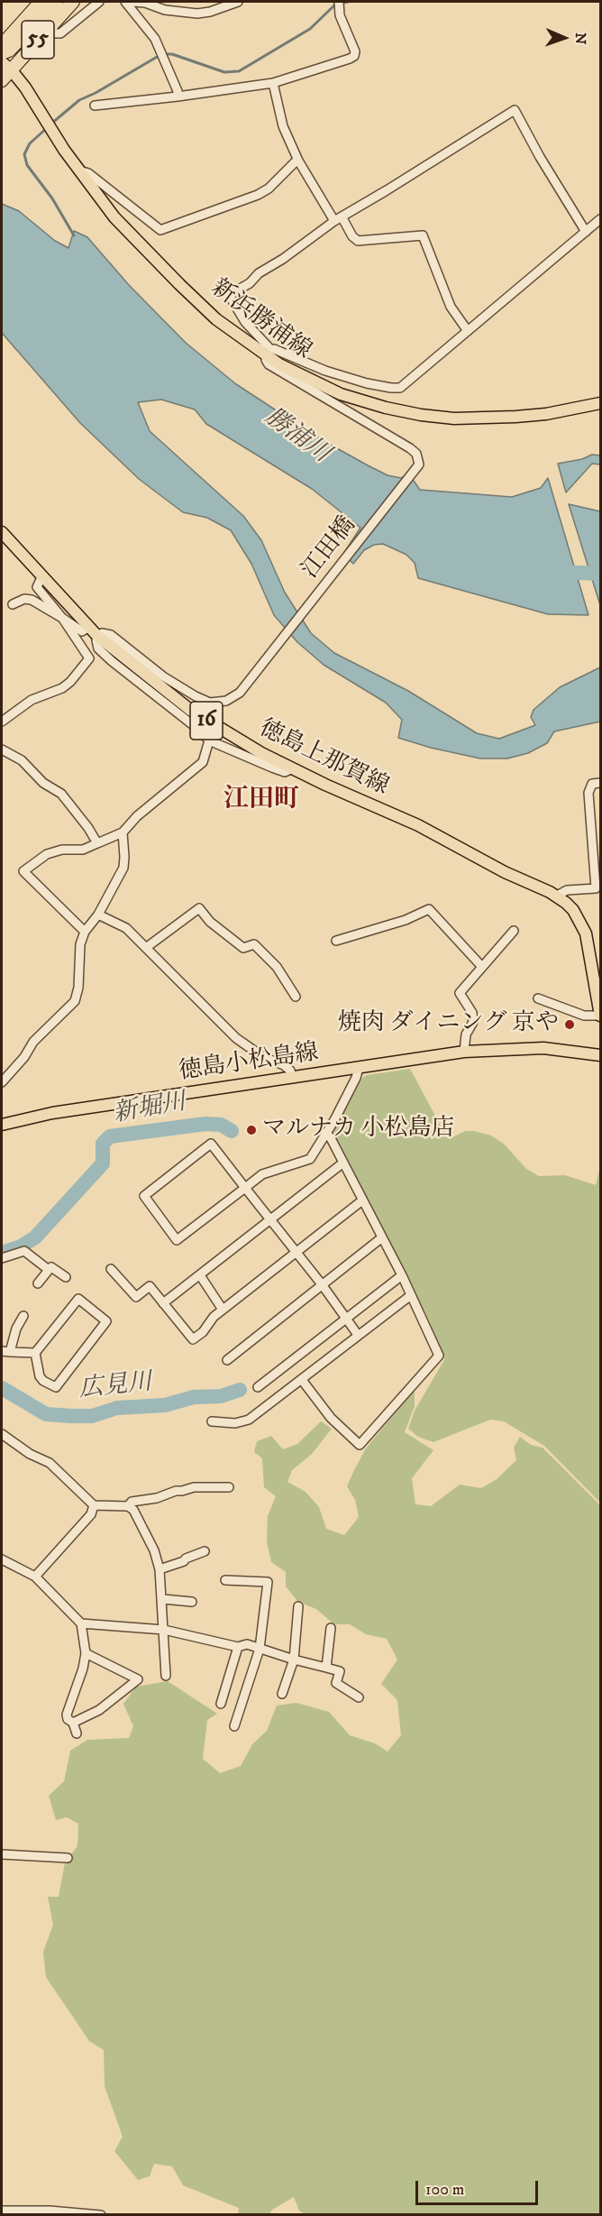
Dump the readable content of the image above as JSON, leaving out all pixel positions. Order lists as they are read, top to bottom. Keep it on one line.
{"streets":{"highway":["55"],"main road":["新浜勝浦線","16","徳島上那賀線","徳島小松島線"],"street":["江田橋"]},"crossings":[["55","新浜勝浦線"],["新浜勝浦線","江田橋"],["江田橋","徳島上那賀線"]],"districts":["江田町"],"water":["勝浦川","新堀川","広見川"],"places":["焼肉 ダイニング 京や","マルナカ 小松島店"],"scale_bar":"100 m","north":"right"}
